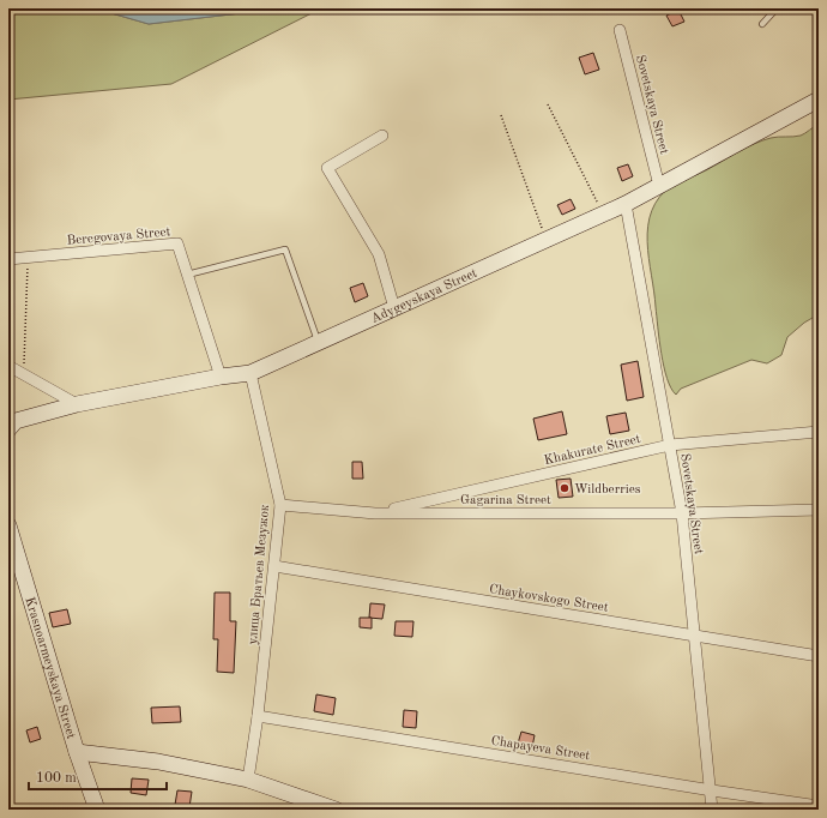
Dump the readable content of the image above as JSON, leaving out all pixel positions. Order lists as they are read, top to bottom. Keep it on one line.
{"streets":{"main road":["Adygeyskaya Street","Krasnoarmeyskaya Street"],"street":["Sovetskaya Street","Beregovaya Street","Khakurate Street","Gagarina Street","улица Братьев Мезужок","Chaykovskogo Street","Chapayeva Street"]},"crossings":[["Sovetskaya Street","Adygeyskaya Street"],["Sovetskaya Street","Khakurate Street"],["Sovetskaya Street","Gagarina Street"],["Sovetskaya Street","Chaykovskogo Street"],["Sovetskaya Street","Chapayeva Street"],["Beregovaya Street","Adygeyskaya Street"],["Adygeyskaya Street","улица Братьев Мезужок"],["Khakurate Street","Gagarina Street"],["Gagarina Street","улица Братьев Мезужок"],["улица Братьев Мезужок","Chaykovskogo Street"],["улица Братьев Мезужок","Chapayeva Street"]],"places":["Wildberries"],"scale_bar":"100 m"}
